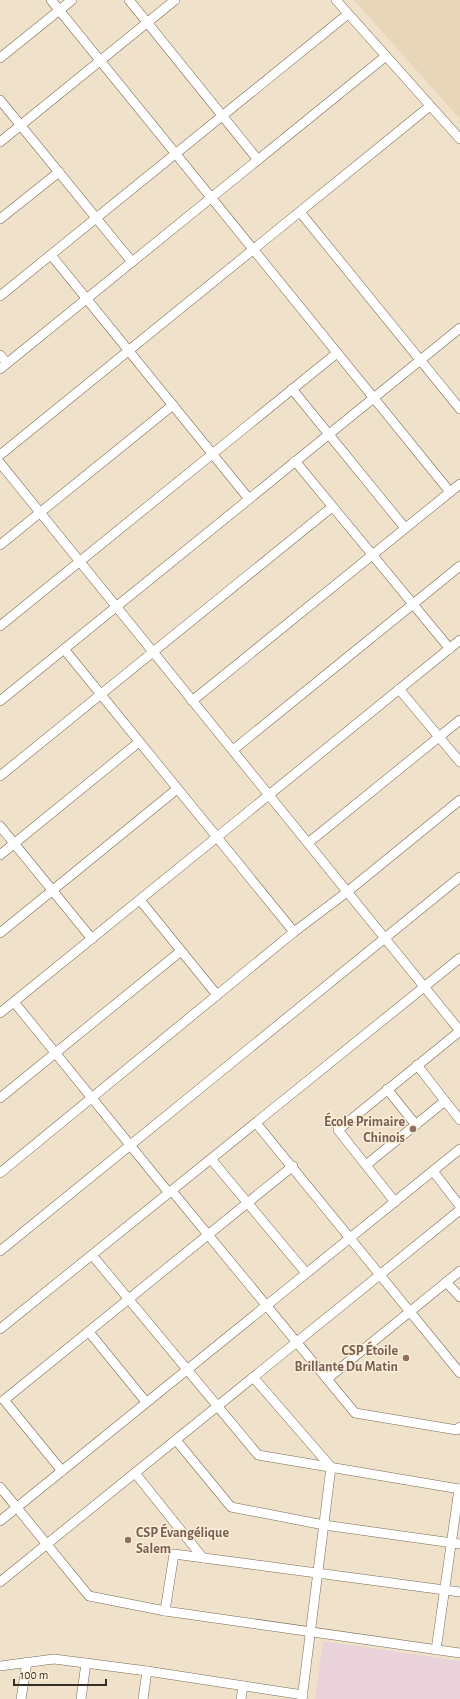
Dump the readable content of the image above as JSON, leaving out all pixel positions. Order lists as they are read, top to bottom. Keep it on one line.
{"places":["École Primaire Chinois","CSP Étoile Brillante Du Matin","CSP Évangélique Salem"],"scale_bar":"100 m"}
